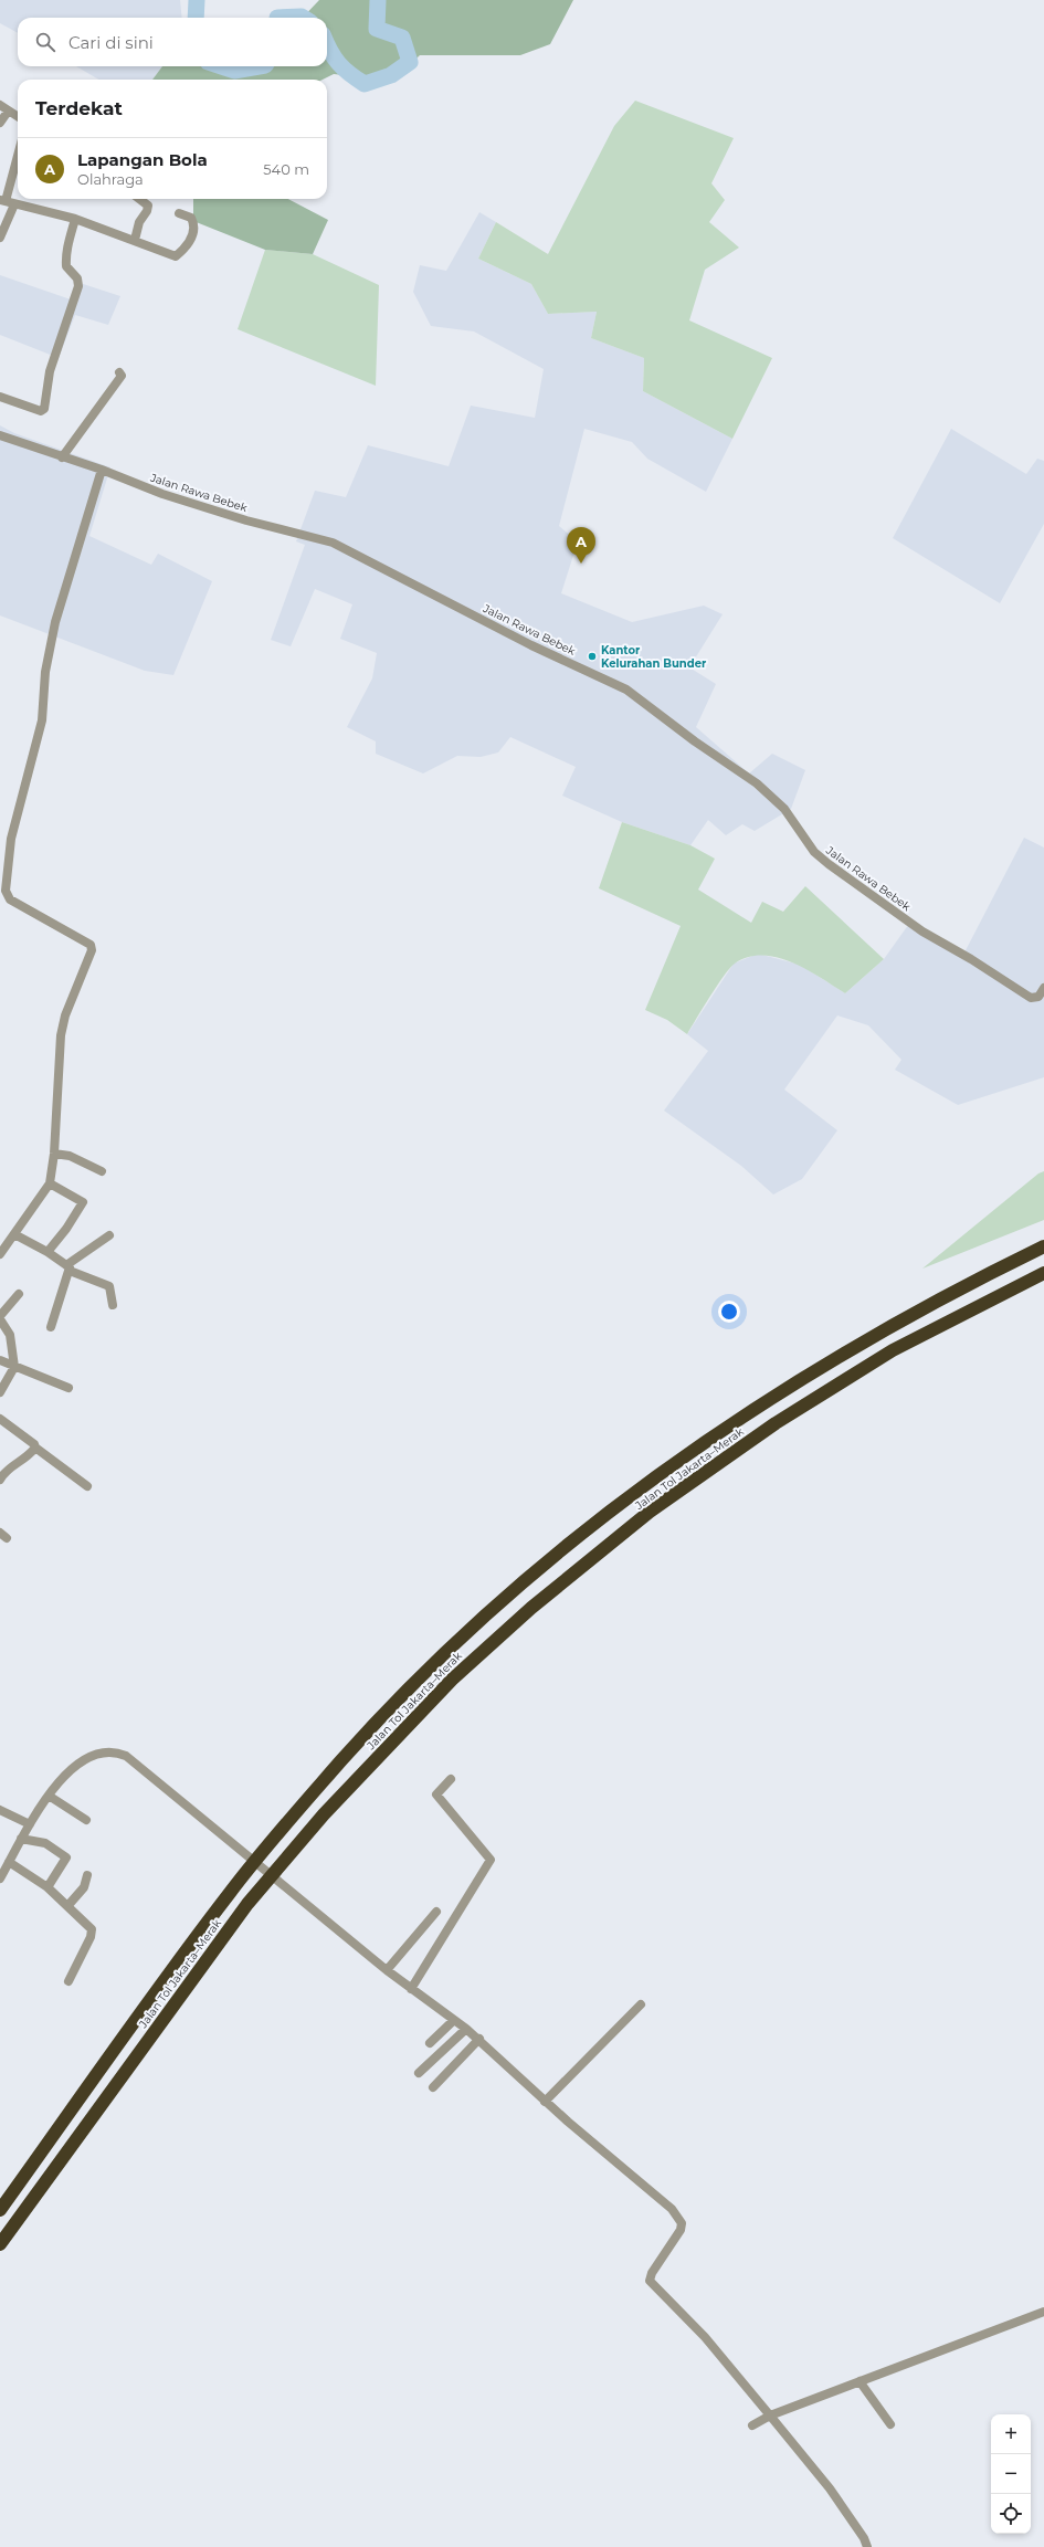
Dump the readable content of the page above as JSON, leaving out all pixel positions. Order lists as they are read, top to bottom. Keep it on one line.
{"streets":{"highway":["Jalan Tol Jakarta–Merak"],"street":["Jalan Rawa Bebek"]},"places":["Kantor Kelurahan Bunder"],"page":{"search":"Cari di sini","heading":"Terdekat","list":[{"mark":"A","name":"Lapangan Bola","note":"Olahraga","value":"540 m"}],"pins":"A","map_buttons":["+","−"]}}
